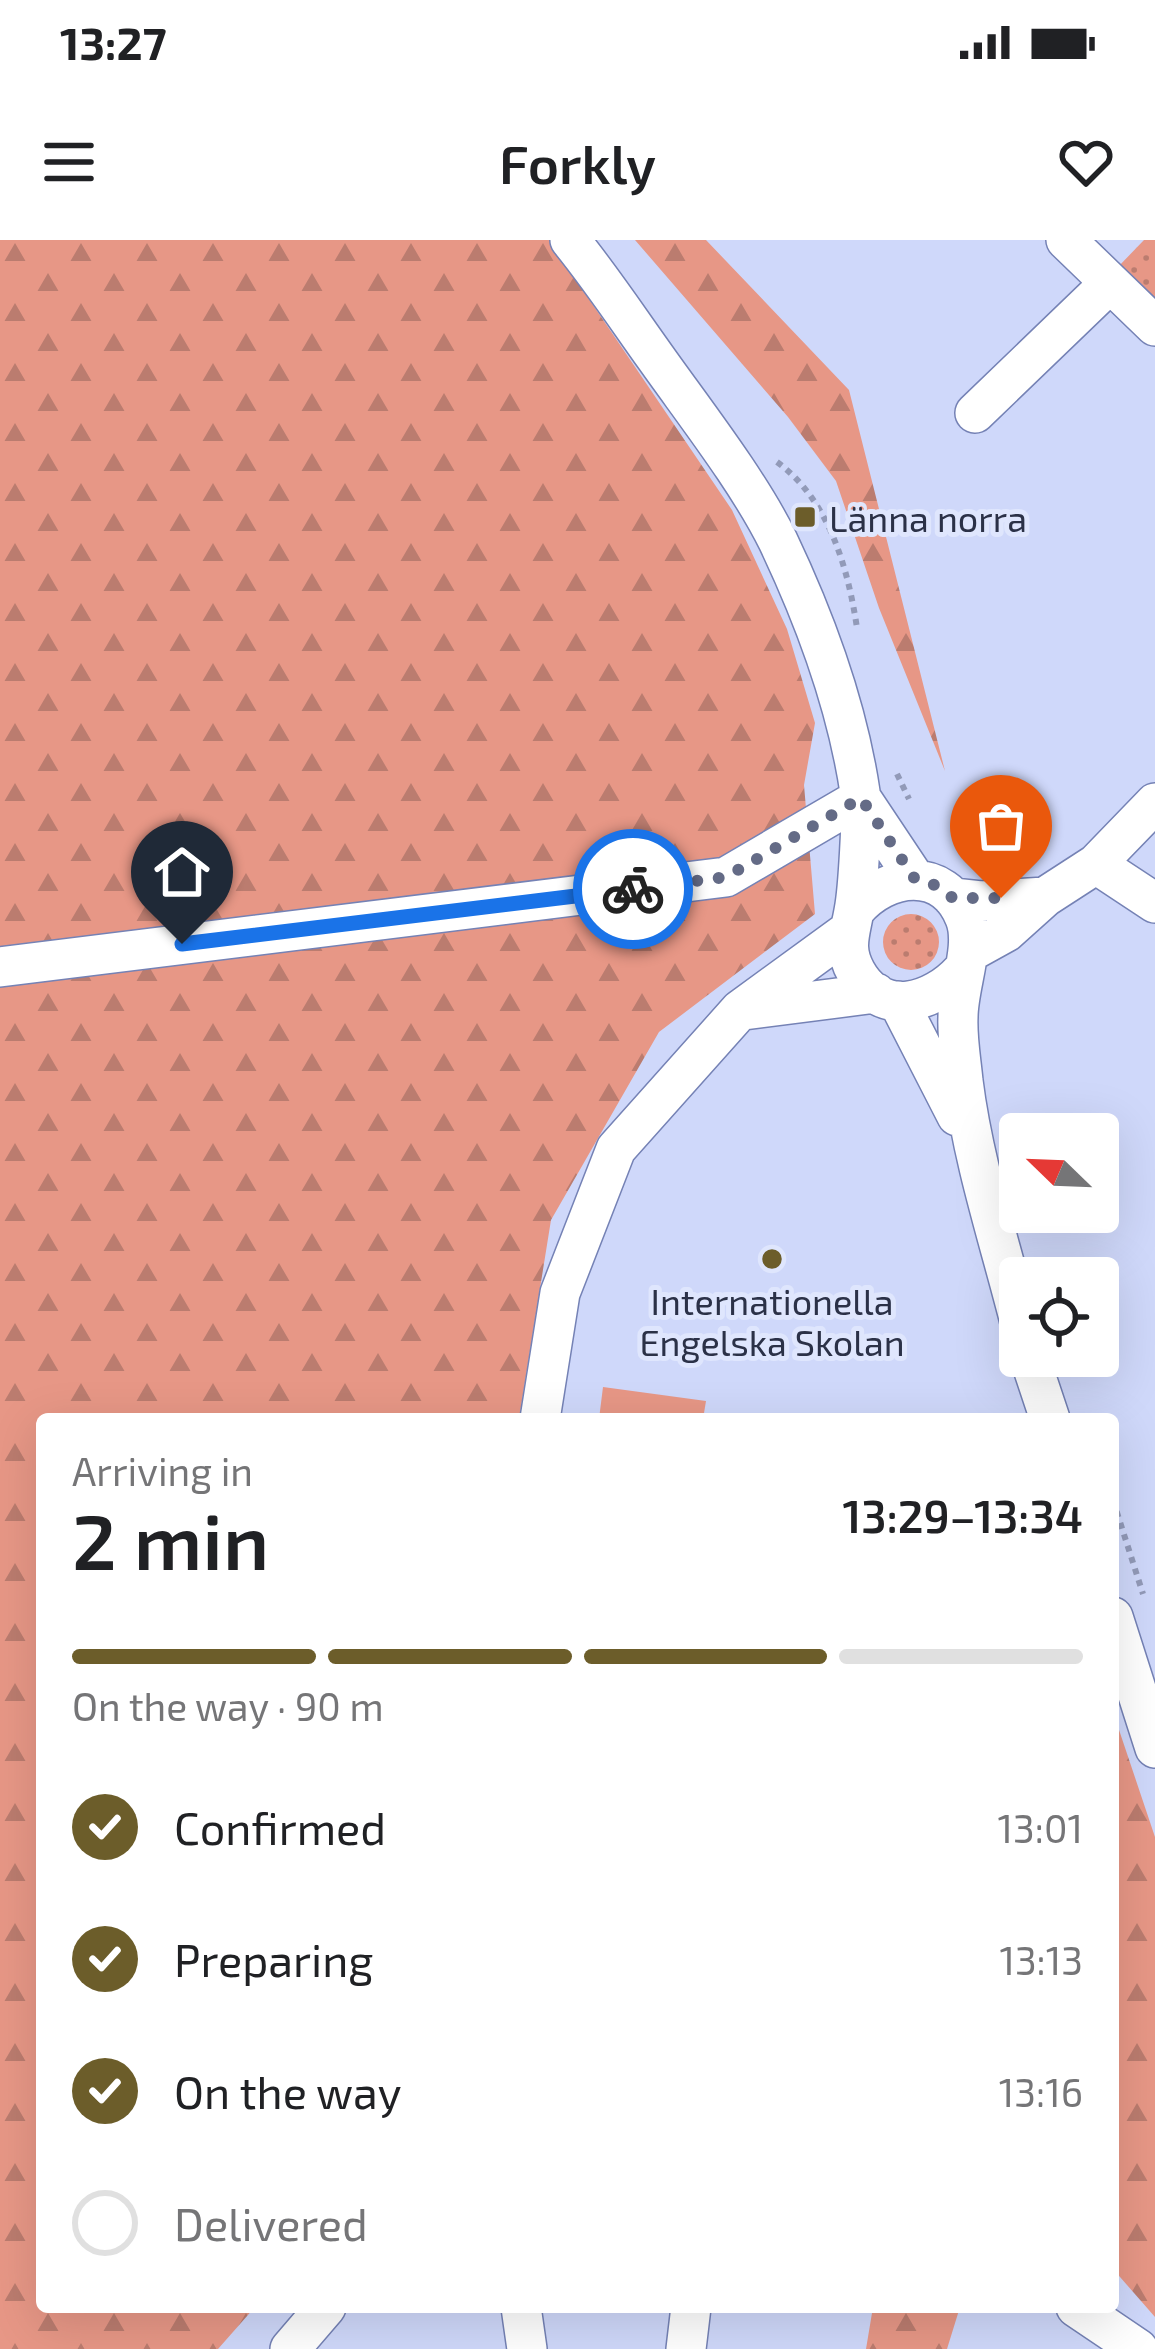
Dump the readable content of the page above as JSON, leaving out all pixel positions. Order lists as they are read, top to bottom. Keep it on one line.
{"places":{"transit":["Länna norra"],"other":["Internationella Engelska Skolan"]},"north":"top left","page":{"status":"13:27","header":"Forkly","heading":["2 min","Arriving in","13:29–13:34"],"bar":"On the way · 90 m","list":[["Confirmed","13:01"],["Preparing","13:13"],["On the way","13:16"],"Delivered"]}}
